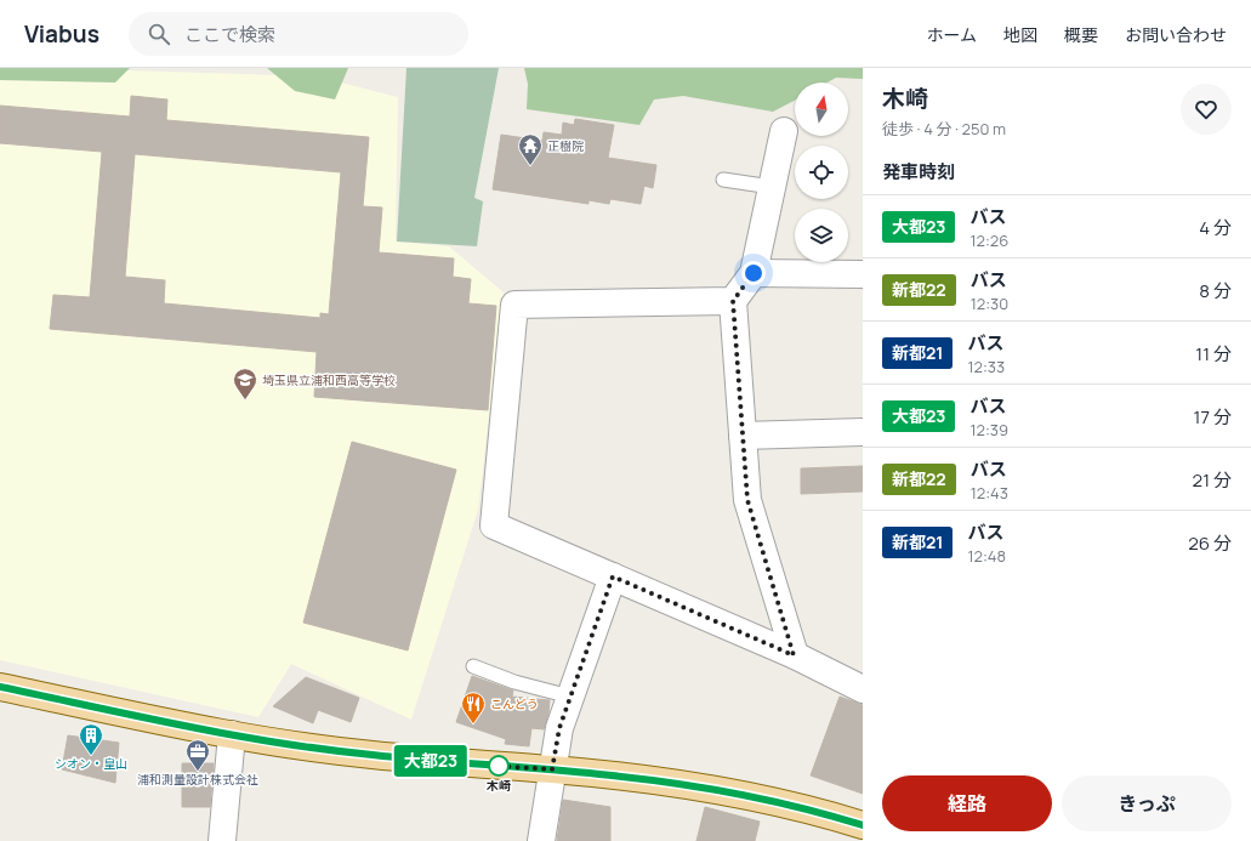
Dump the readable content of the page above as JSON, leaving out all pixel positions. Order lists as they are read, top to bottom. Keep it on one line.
{"places":{"temple":["正樹院"],"school or university":["埼玉県立浦和西高等学校"],"restaurant":["こんどう"],"building":["シオン・皇山"],"other":["木崎"],"office":["浦和測量設計株式会社"]},"lines":["bus line 大都23"],"north":"top","page":{"header":"Viabus","search":"ここで検索","nav":["ホーム","地図","概要","お問い合わせ"],"on_map":"大都23","heading":[["木崎","徒歩 · 4 分 · 250 m"],"発車時刻"],"list":[{"mark":"大都23","name":"バス","note":"12:26","value":"4 分"},{"mark":"新都22","name":"バス","note":"12:30","value":"8 分"},{"mark":"新都21","name":"バス","note":"12:33","value":"11 分"},{"mark":"大都23","name":"バス","note":"12:39","value":"17 分"},{"mark":"新都22","name":"バス","note":"12:43","value":"21 分"},{"mark":"新都21","name":"バス","note":"12:48","value":"26 分"}],"buttons":["経路","きっぷ"]}}
